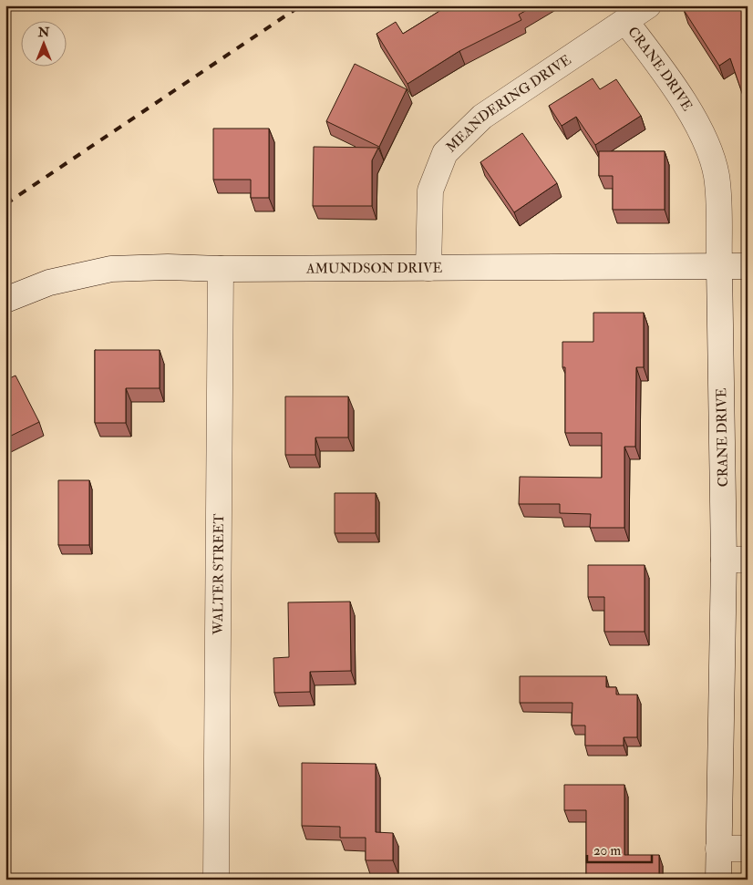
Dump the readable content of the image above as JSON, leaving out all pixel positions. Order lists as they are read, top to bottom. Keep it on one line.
{"streets":{"street":["CRANE DRIVE","MEANDERING DRIVE","AMUNDSON DRIVE","WALTER STREET"]},"crossings":[["CRANE DRIVE","MEANDERING DRIVE"],["CRANE DRIVE","AMUNDSON DRIVE"],["MEANDERING DRIVE","AMUNDSON DRIVE"],["AMUNDSON DRIVE","WALTER STREET"]],"scale_bar":"20 m","north":"top"}
